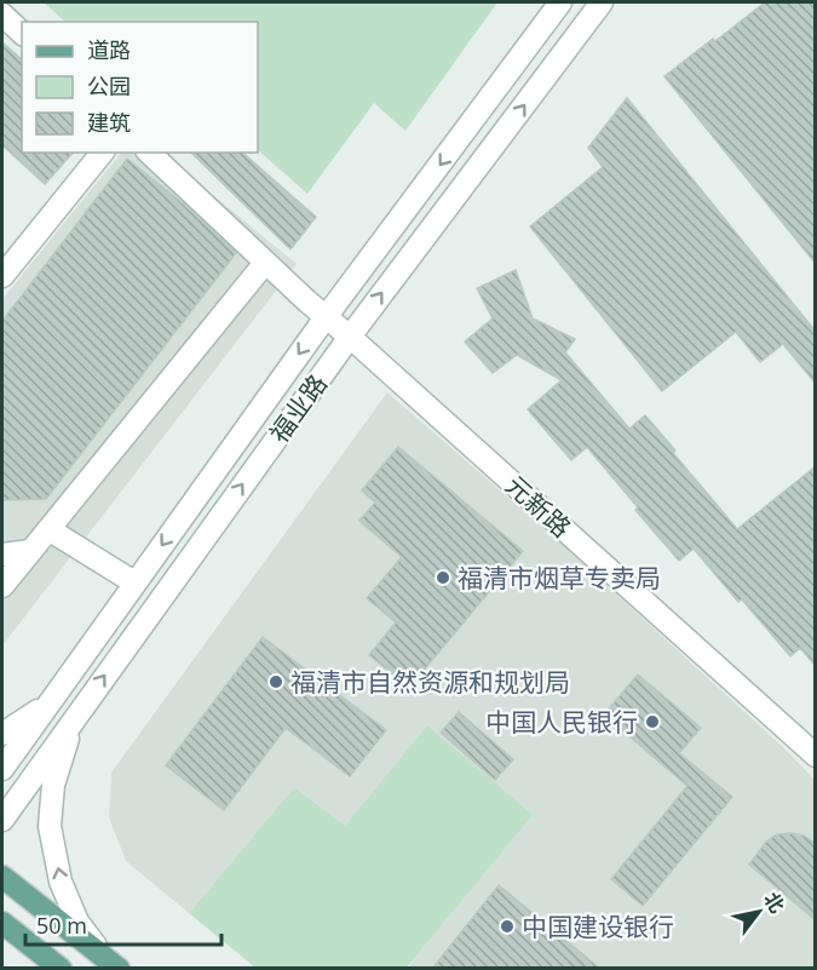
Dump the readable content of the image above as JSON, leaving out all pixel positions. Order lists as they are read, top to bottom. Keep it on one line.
{"streets":{"street":["福业路","元新路"]},"crossings":[["福业路","元新路"]],"places":["福清市烟草专卖局","福清市自然资源和规划局","中国人民银行","中国建设银行"],"legend":["道路","公园","建筑"],"scale_bar":"50 m","north":"top right"}
